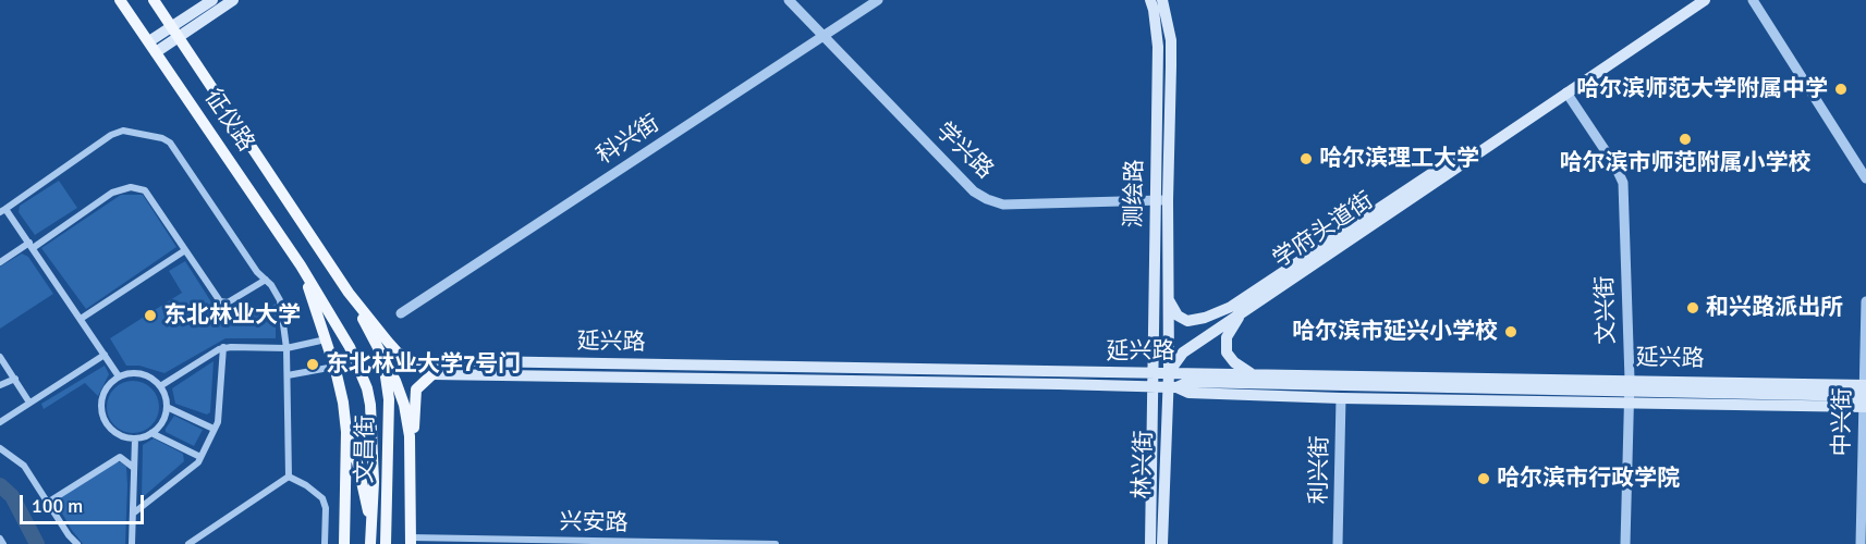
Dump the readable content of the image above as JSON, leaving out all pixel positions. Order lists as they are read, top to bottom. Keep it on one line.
{"streets":{"main road":["征仪路","测绘路","学府头道街","延兴路","文昌街","林兴街"],"street":["科兴街","学兴路","文兴街","中兴街","利兴街","兴安路"]},"crossings":[["征仪路","文昌街"],["科兴街","学兴路"],["学兴路","测绘路"],["测绘路","学府头道街"],["测绘路","延兴路"],["测绘路","林兴街"],["学府头道街","文兴街"],["学府头道街","延兴路"],["文兴街","延兴路"],["延兴路","中兴街"],["延兴路","林兴街"],["延兴路","利兴街"]],"places":["哈尔滨师范大学附属中学","哈尔滨市师范附属小学校","哈尔滨理工大学","和兴路派出所","东北林业大学","哈尔滨市延兴小学校","东北林业大学7号门","哈尔滨市行政学院"],"scale_bar":"100 m"}
